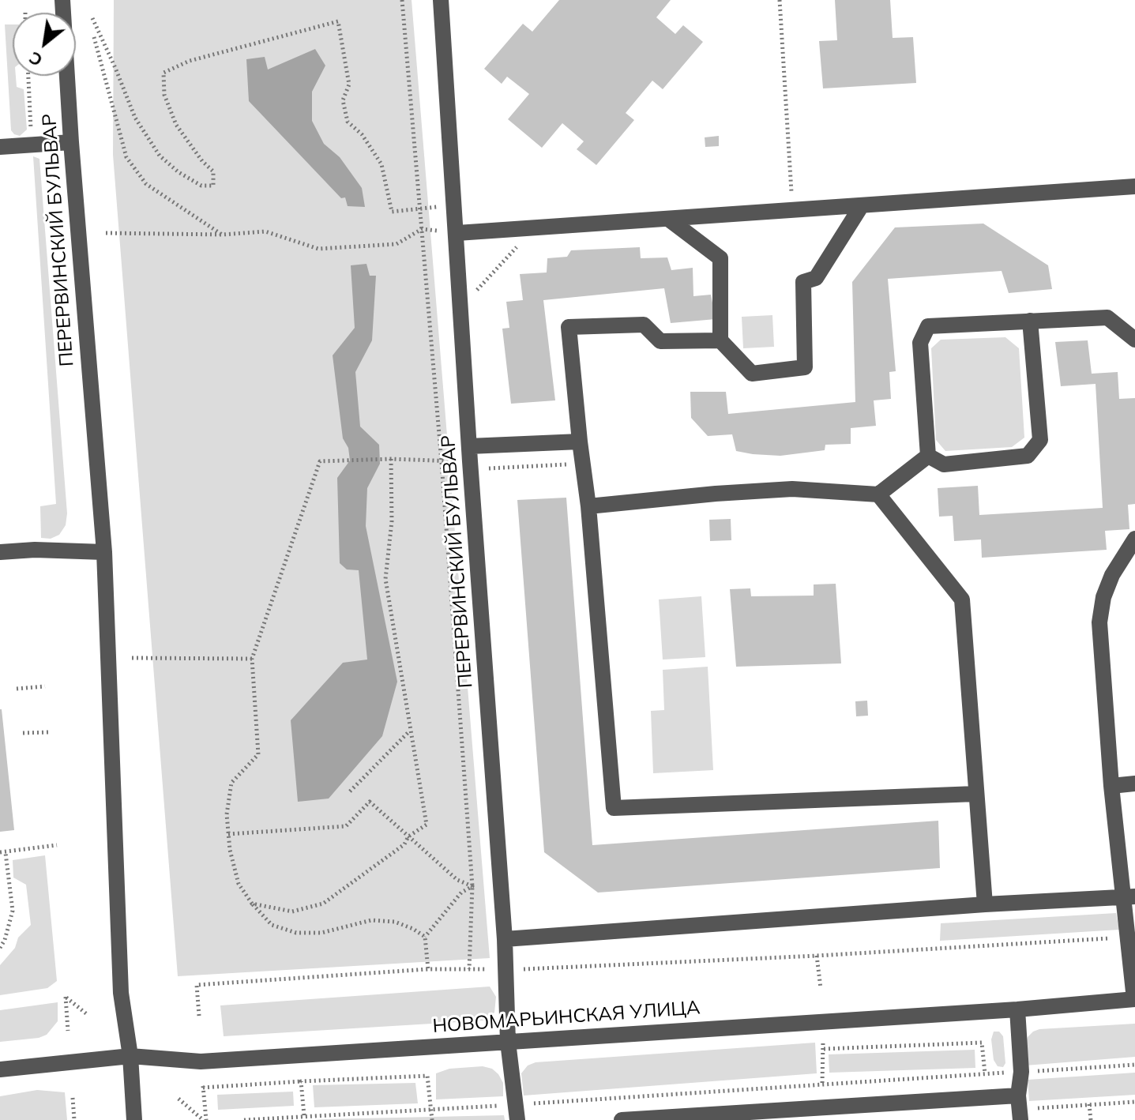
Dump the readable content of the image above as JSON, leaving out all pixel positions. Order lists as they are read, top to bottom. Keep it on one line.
{"streets":{"street":["ПЕРЕРВИНСКИЙ БУЛЬВАР","НОВОМАРЬИНСКАЯ УЛИЦА"]},"crossings":[["ПЕРЕРВИНСКИЙ БУЛЬВАР","НОВОМАРЬИНСКАЯ УЛИЦА"]],"north":"bottom left"}
